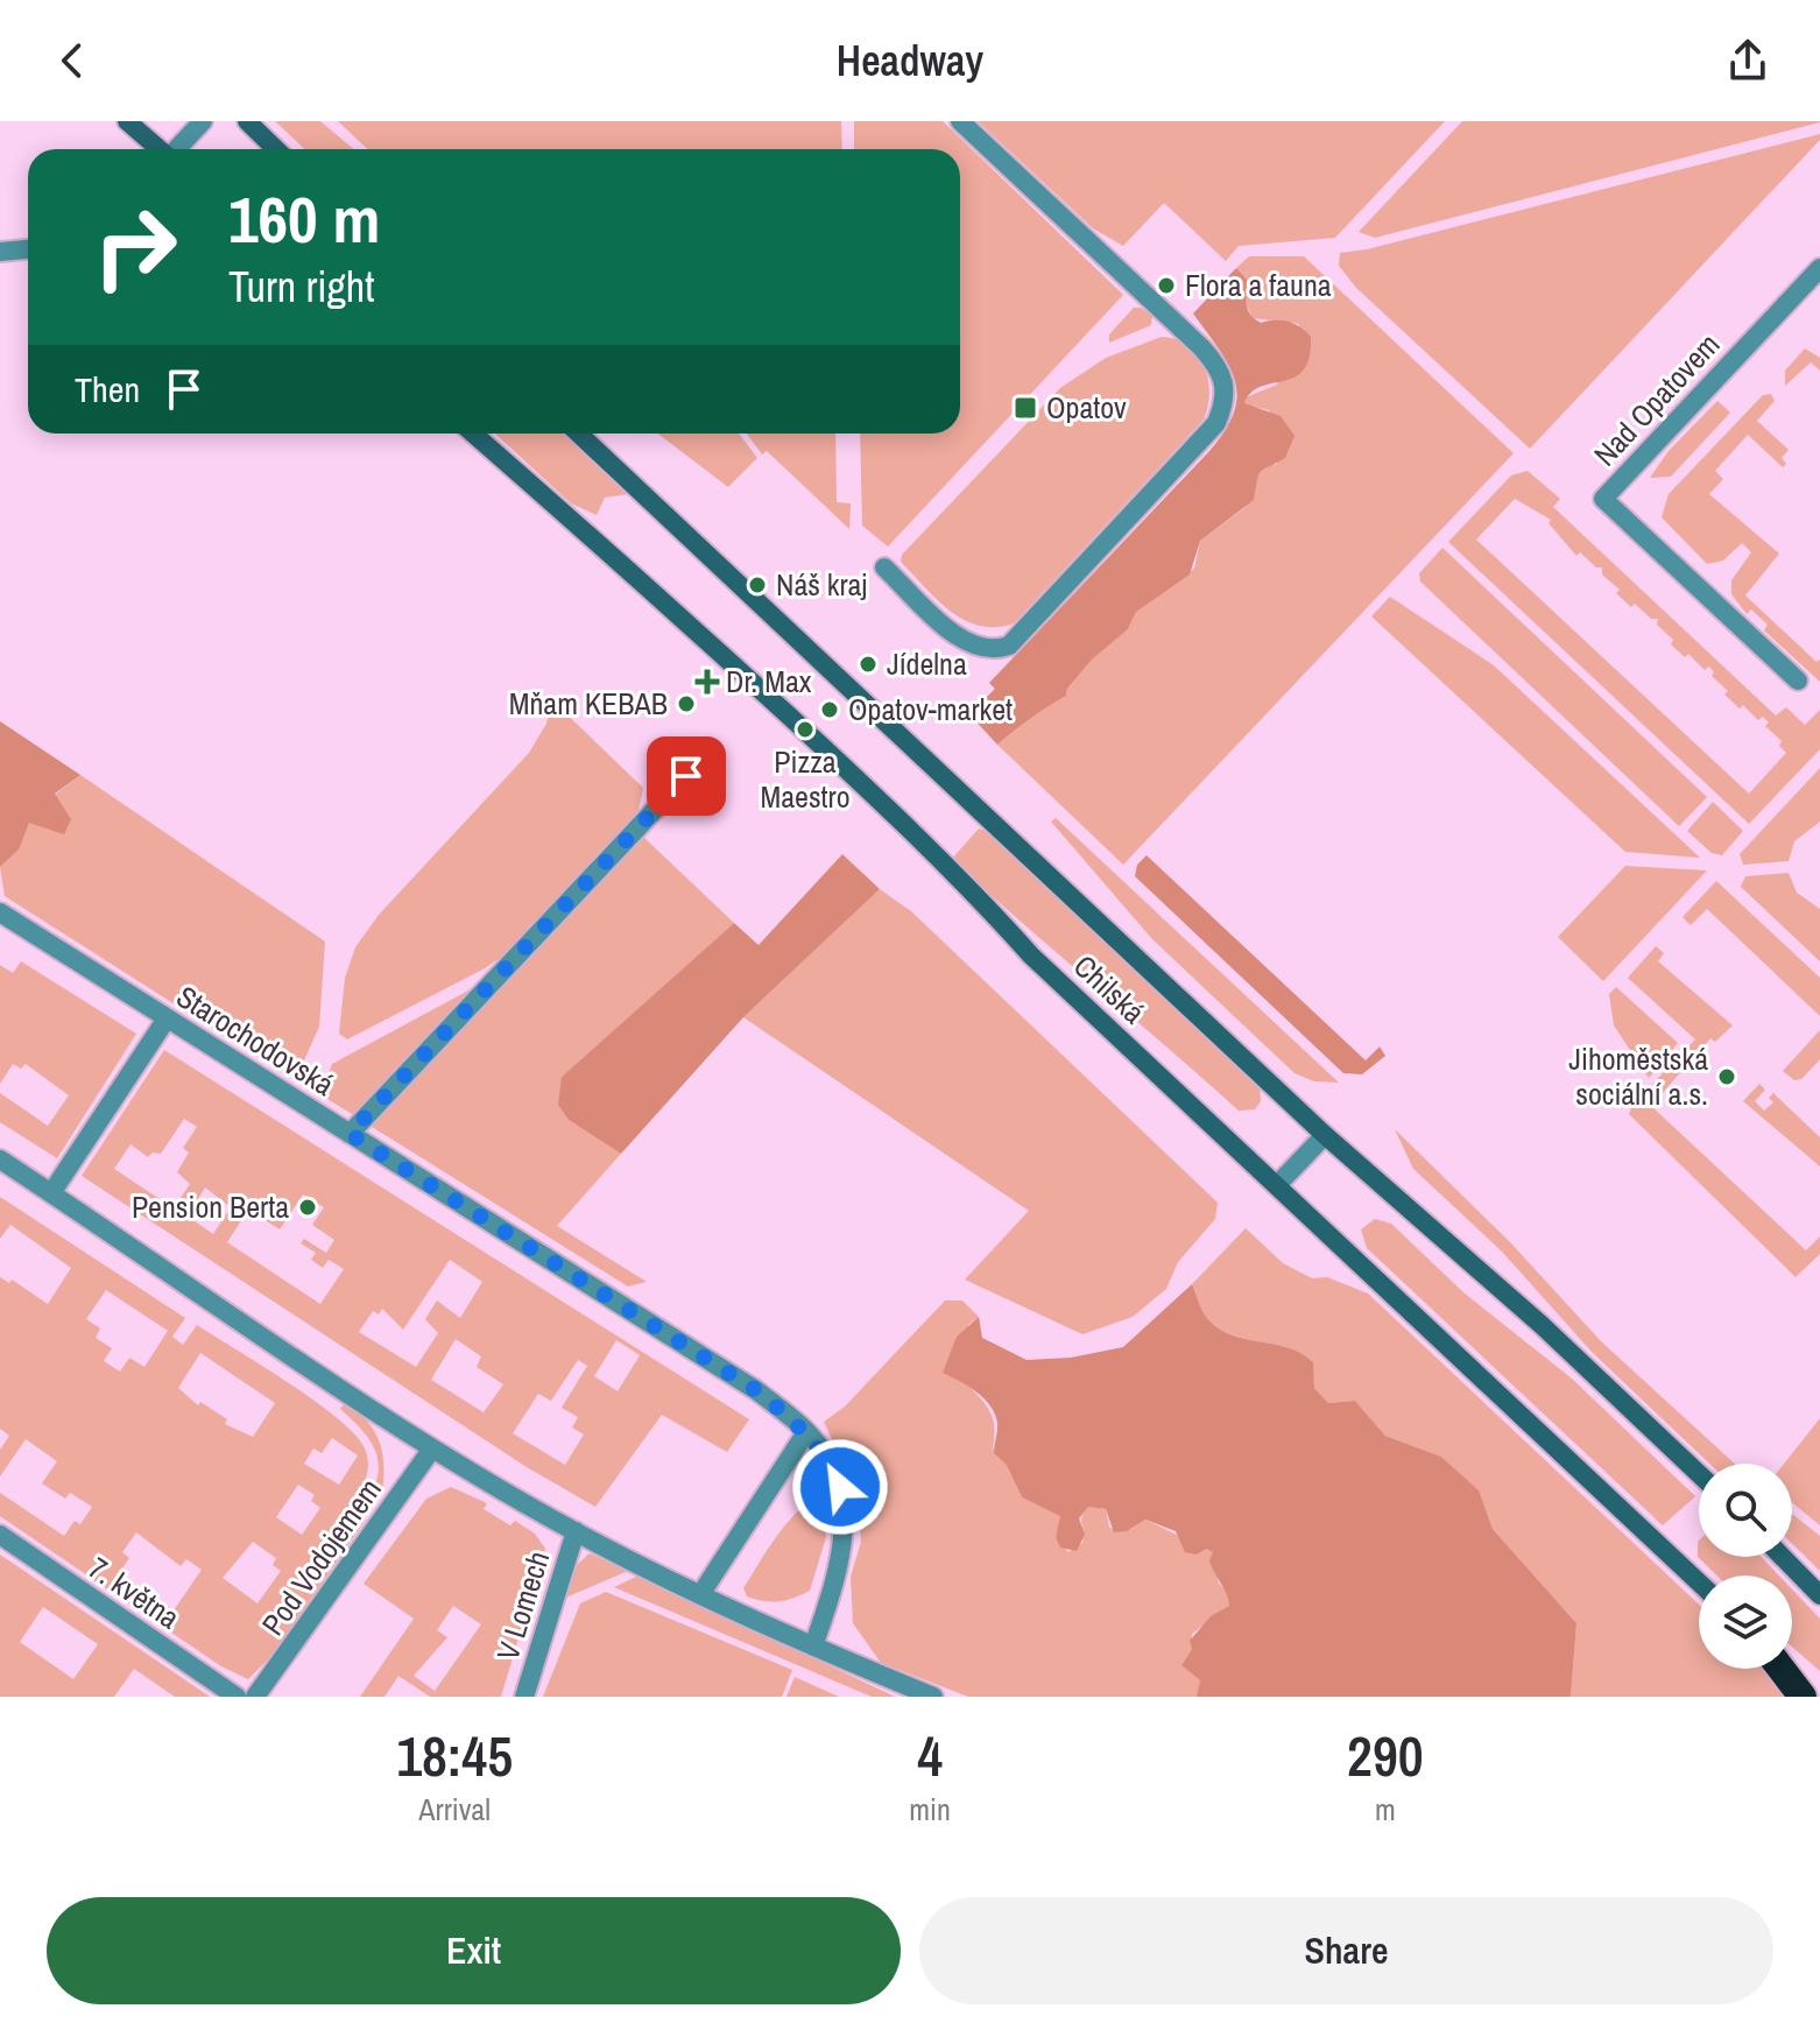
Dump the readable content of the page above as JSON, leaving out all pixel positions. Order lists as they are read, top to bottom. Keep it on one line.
{"streets":{"main road":["Chilská"],"street":["Nad Opatovem","Starochodovská","Pod Vodojemem","7. května","V Lomech"]},"places":{"other":["Flora a fauna","Náš kraj","Jídelna","Mňam KEBAB","Opatov-market","Pizza Maestro","Jihoměstská sociální a.s.","Pension Berta"],"transit":["Opatov"],"health":["Dr. Max"]},"page":{"header":"Headway","turn":["160 m","Turn right"],"then":"Then","eta":["18:45","Arrival","4","min","290","m"],"buttons":["Exit","Share"]}}
